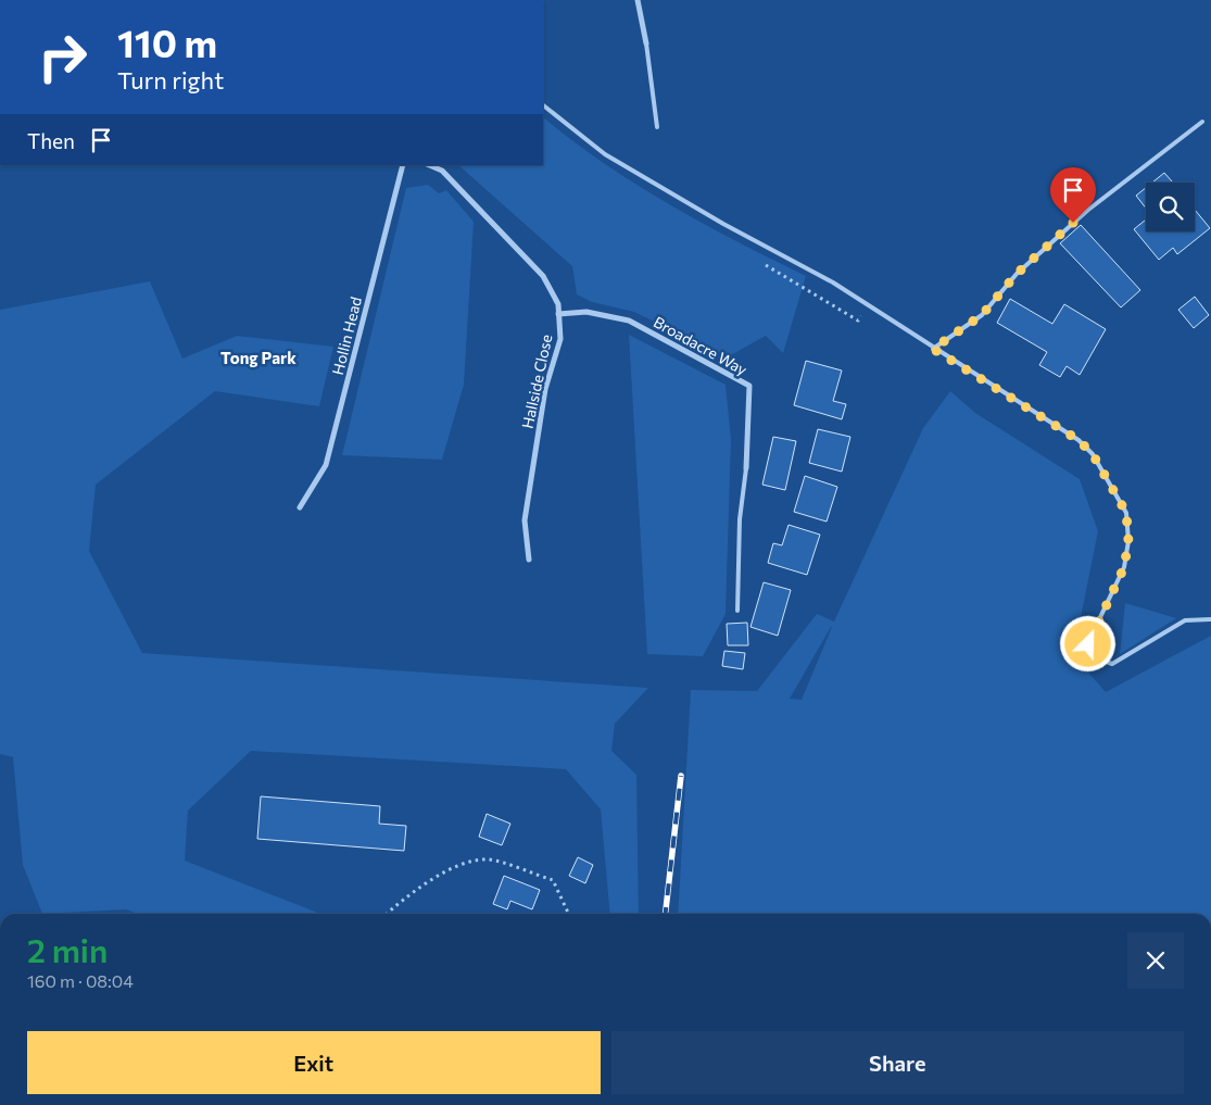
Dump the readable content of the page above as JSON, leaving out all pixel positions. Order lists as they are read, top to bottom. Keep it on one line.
{"streets":{"street":["Hollin Head","Broadacre Way","Hallside Close"]},"crossings":[["Broadacre Way","Hallside Close"]],"districts":["Tong Park"],"page":{"turn":["110 m","Turn right"],"then":"Then","heading":["2 min","160 m · 08:04"],"buttons":["Exit","Share"]}}
